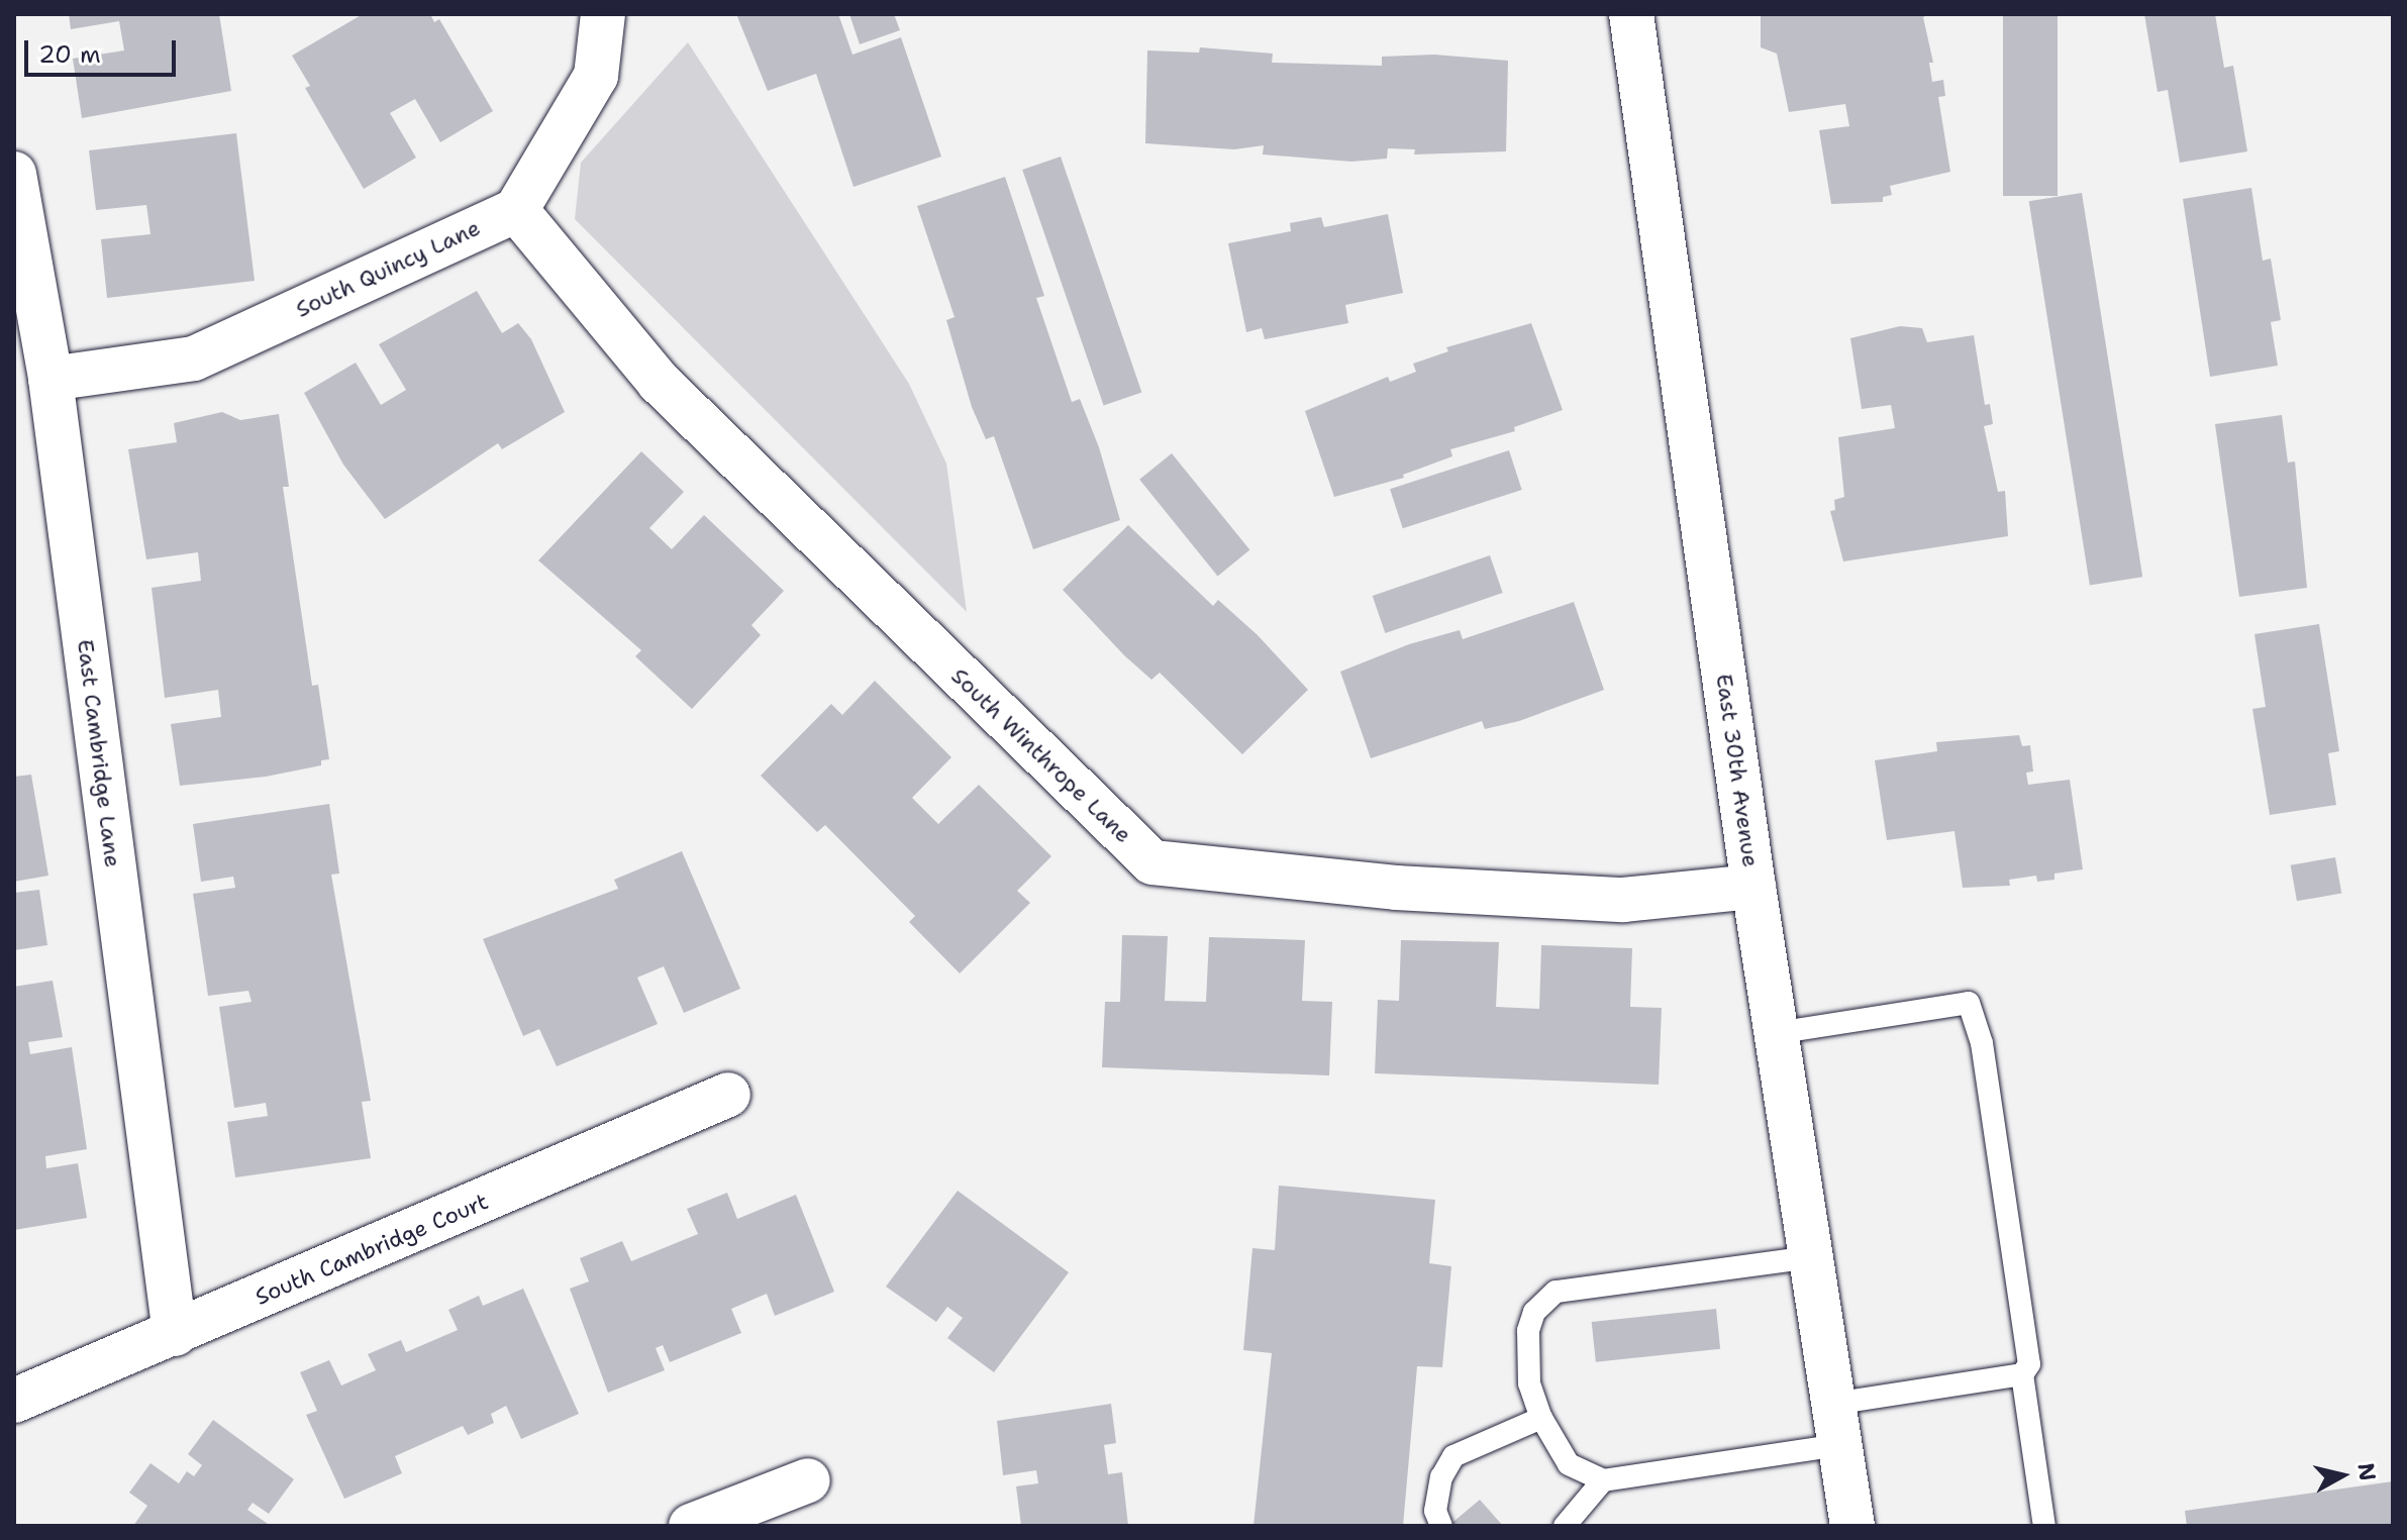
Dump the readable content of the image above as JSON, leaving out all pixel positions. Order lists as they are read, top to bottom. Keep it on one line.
{"streets":{"street":["South Quincy Lane","East Cambridge Lane","South Winthrope Lane","East 30th Avenue","South Cambridge Court"]},"crossings":[["South Quincy Lane","East Cambridge Lane"],["South Quincy Lane","South Winthrope Lane"],["East Cambridge Lane","South Cambridge Court"],["South Winthrope Lane","East 30th Avenue"]],"scale_bar":"20 m","north":"right"}
